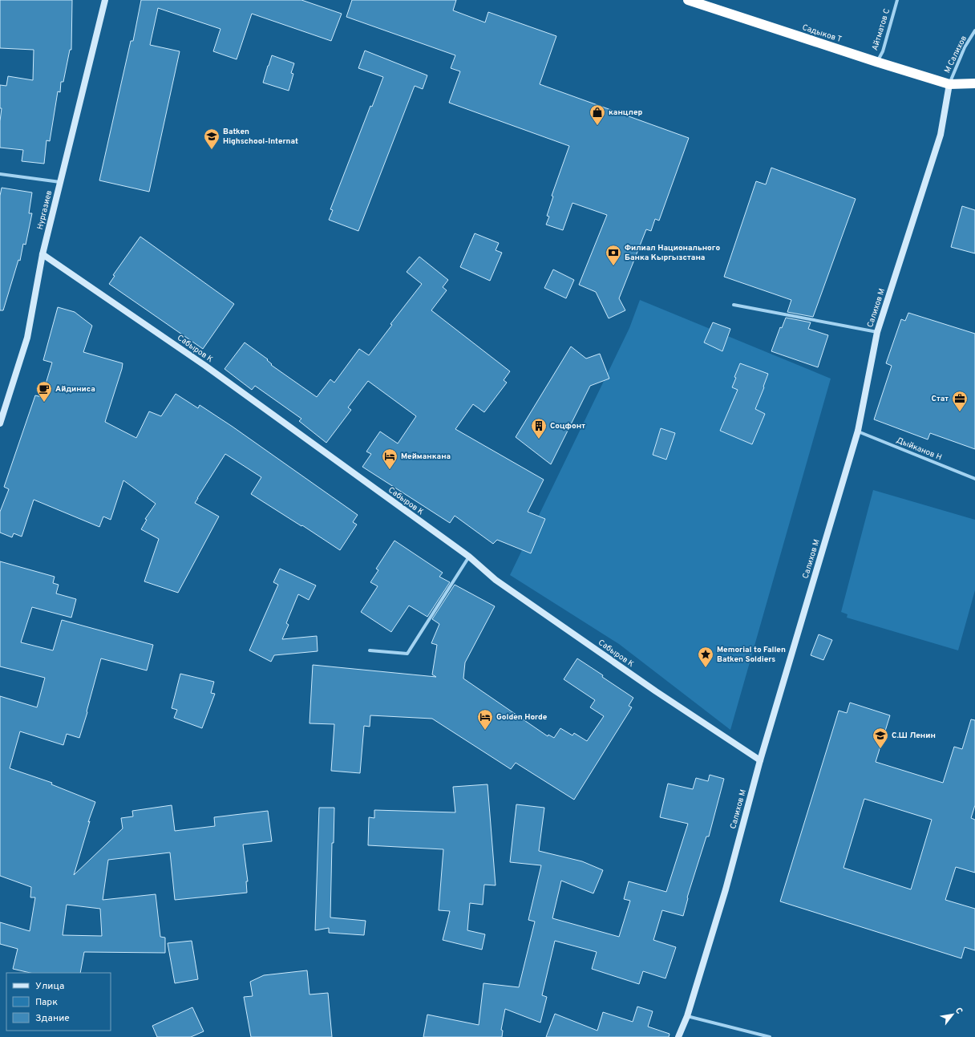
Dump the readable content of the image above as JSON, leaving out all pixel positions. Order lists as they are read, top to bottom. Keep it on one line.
{"streets":{"highway":["Садыков Т"],"main road":["Нургазиев","Салихов М","Сабыров К"],"street":["Айтматов С","М Салихов","Дыйканов Н"]},"crossings":[["Айтматов С","Садыков Т"],["Садыков Т","М Салихов"],["Садыков Т","Салихов М"],["М Салихов","Салихов М"],["Нургазиев","Сабыров К"],["Салихов М","Сабыров К"],["Салихов М","Дыйканов Н"]],"places":{"shop":["канцлер"],"school or university":["Batken Highschool-Internat","С.Ш Ленин"],"bank":["Филиал Национального Банка Кыргызстана"],"cafe":["Айдиниса"],"office":["Стат"],"building":["Соцфонт"],"hotel":["Мейманкана","Golden Horde"],"place":["Memorial to Fallen Batken Soldiers"]},"legend":["Улица","Парк","Здание"],"north":"top right"}
